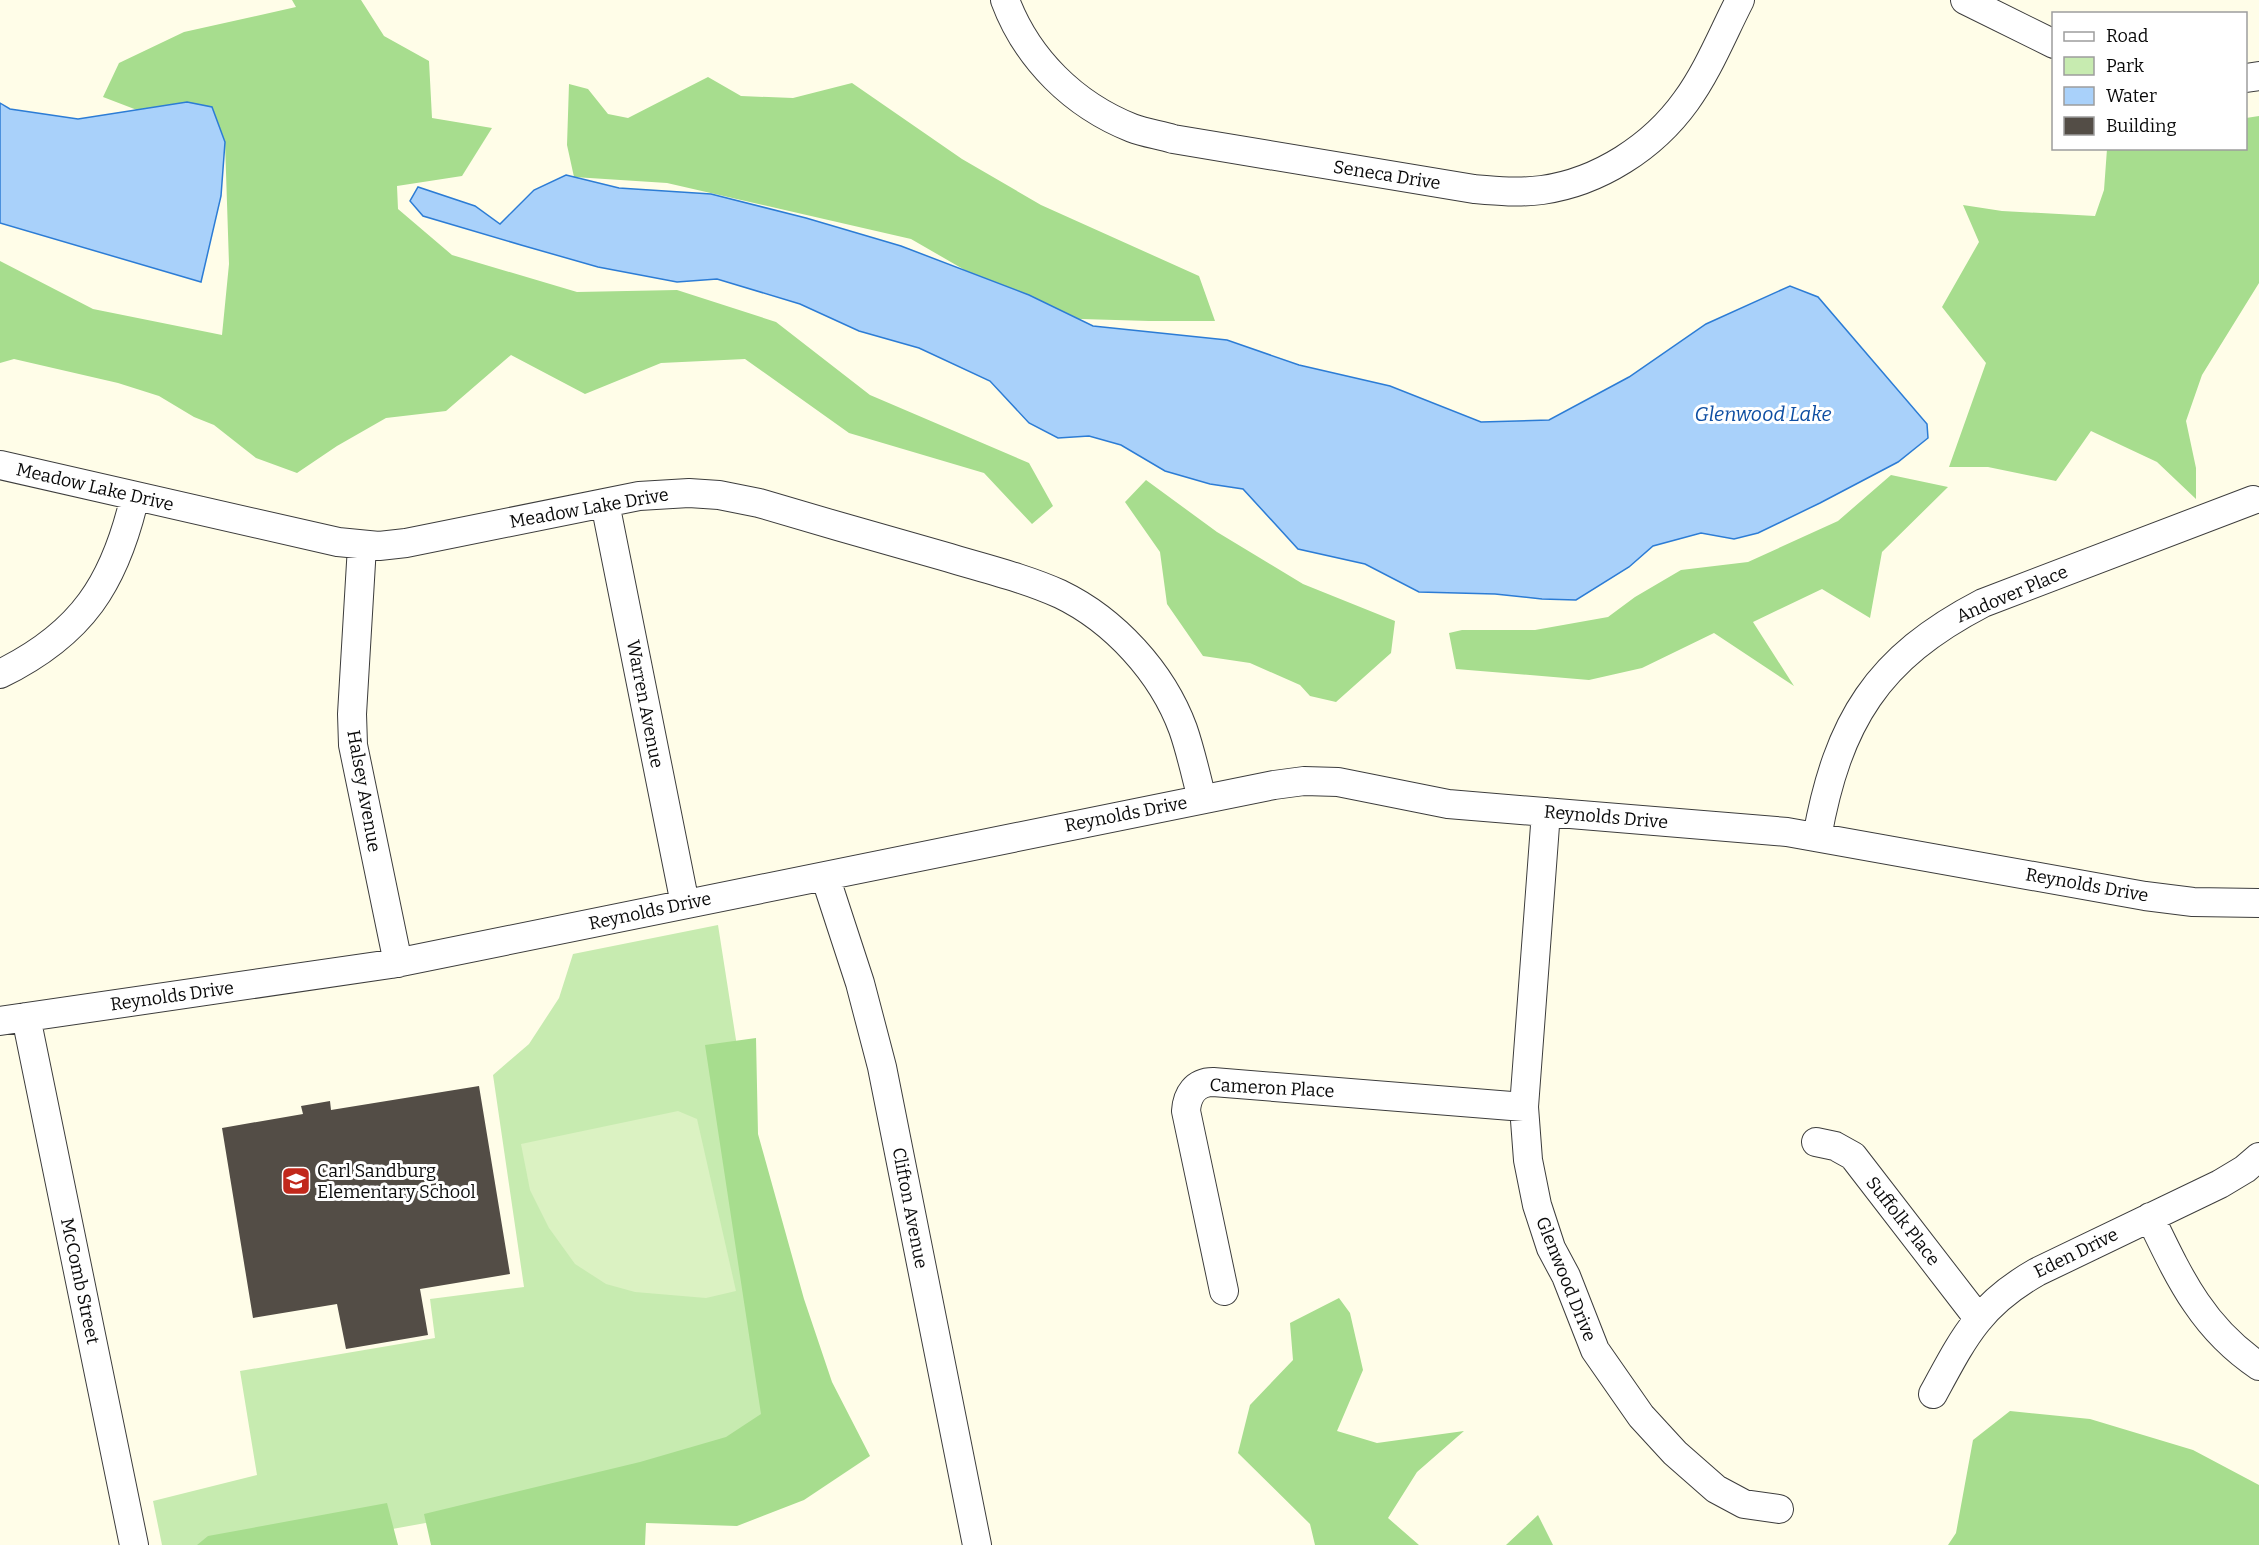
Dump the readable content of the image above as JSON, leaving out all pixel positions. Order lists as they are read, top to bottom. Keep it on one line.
{"streets":{"street":["Seneca Drive","Meadow Lake Drive","Andover Place","Warren Avenue","Halsey Avenue","Reynolds Drive","Cameron Place","Clifton Avenue","Suffolk Place","Eden Drive","Glenwood Drive","McComb Street"]},"crossings":[["Meadow Lake Drive","Warren Avenue"],["Meadow Lake Drive","Halsey Avenue"],["Meadow Lake Drive","Reynolds Drive"],["Andover Place","Reynolds Drive"],["Warren Avenue","Reynolds Drive"],["Halsey Avenue","Reynolds Drive"],["Reynolds Drive","Clifton Avenue"],["Reynolds Drive","Glenwood Drive"],["Reynolds Drive","McComb Street"],["Cameron Place","Glenwood Drive"],["Suffolk Place","Eden Drive"]],"water":["Glenwood Lake"],"places":{"school or university":["Carl Sandburg Elementary School"]},"legend":["Road","Park","Water","Building"]}
